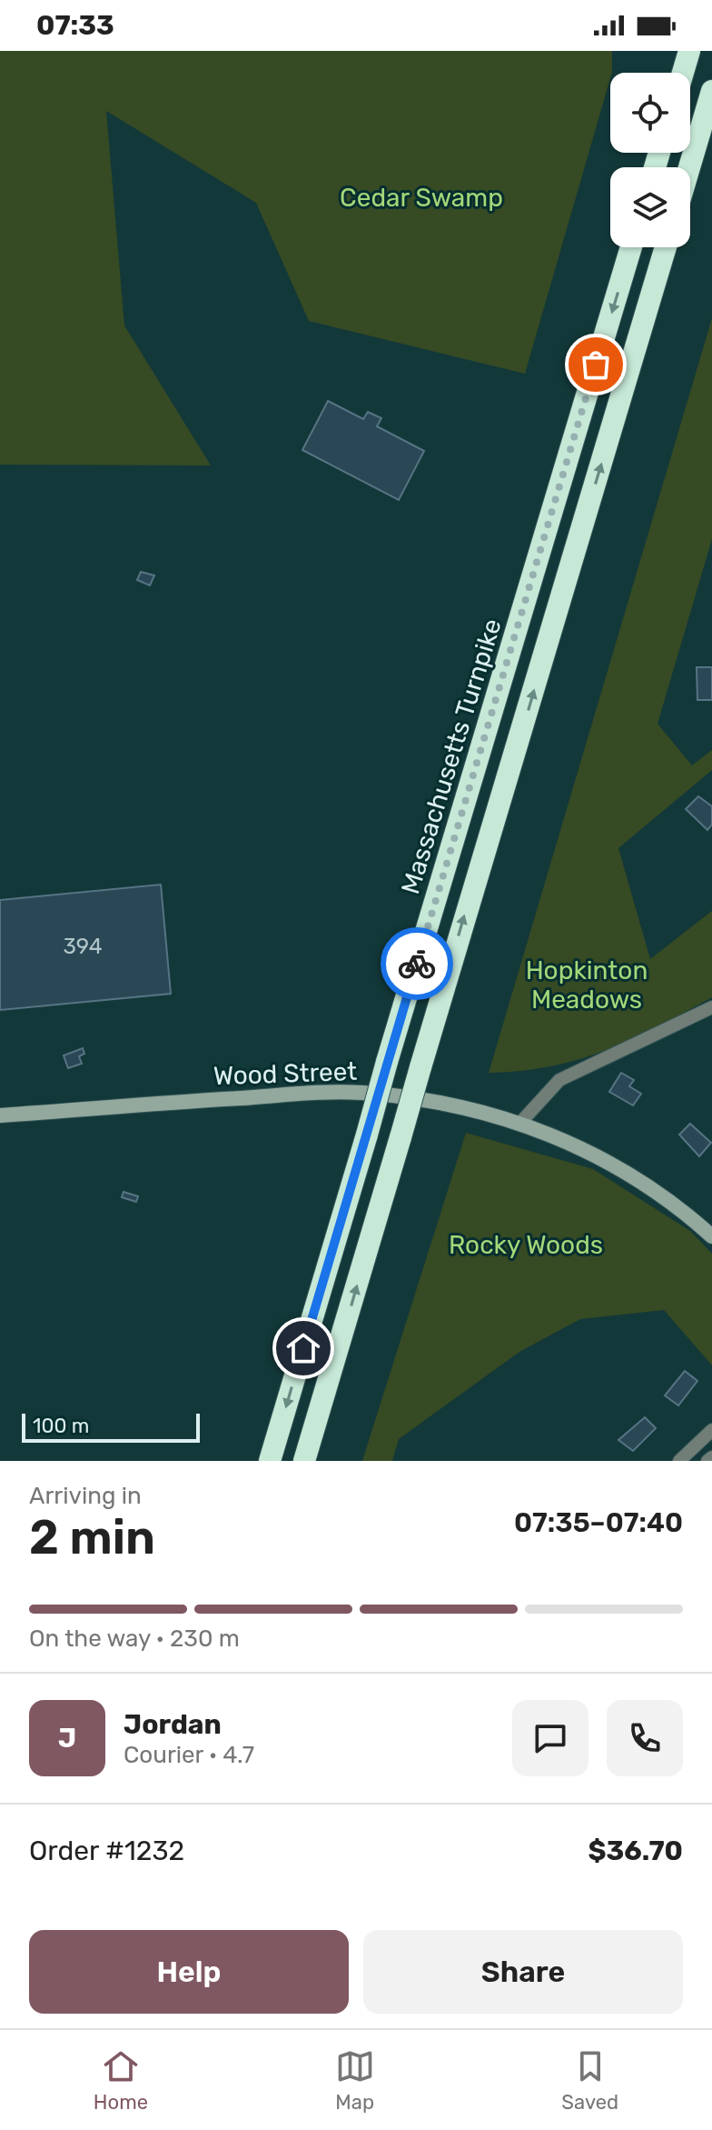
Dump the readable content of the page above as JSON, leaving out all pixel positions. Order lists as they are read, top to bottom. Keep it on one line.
{"streets":{"highway":["Massachusetts Turnpike"],"main road":["Wood Street"]},"parks":["Cedar Swamp","Hopkinton Meadows","Rocky Woods"],"house_numbers":["394"],"scale_bar":"100 m","page":{"status":"07:33","scale":"100 m","heading":["2 min","Arriving in","07:35–07:40"],"panel":["Jordan","Courier · 4.7","Order #1232","$36.70"],"bar":"On the way · 230 m","round":"J","buttons":["Help","Share"],"tabs":["Home","Map","Saved"]}}
